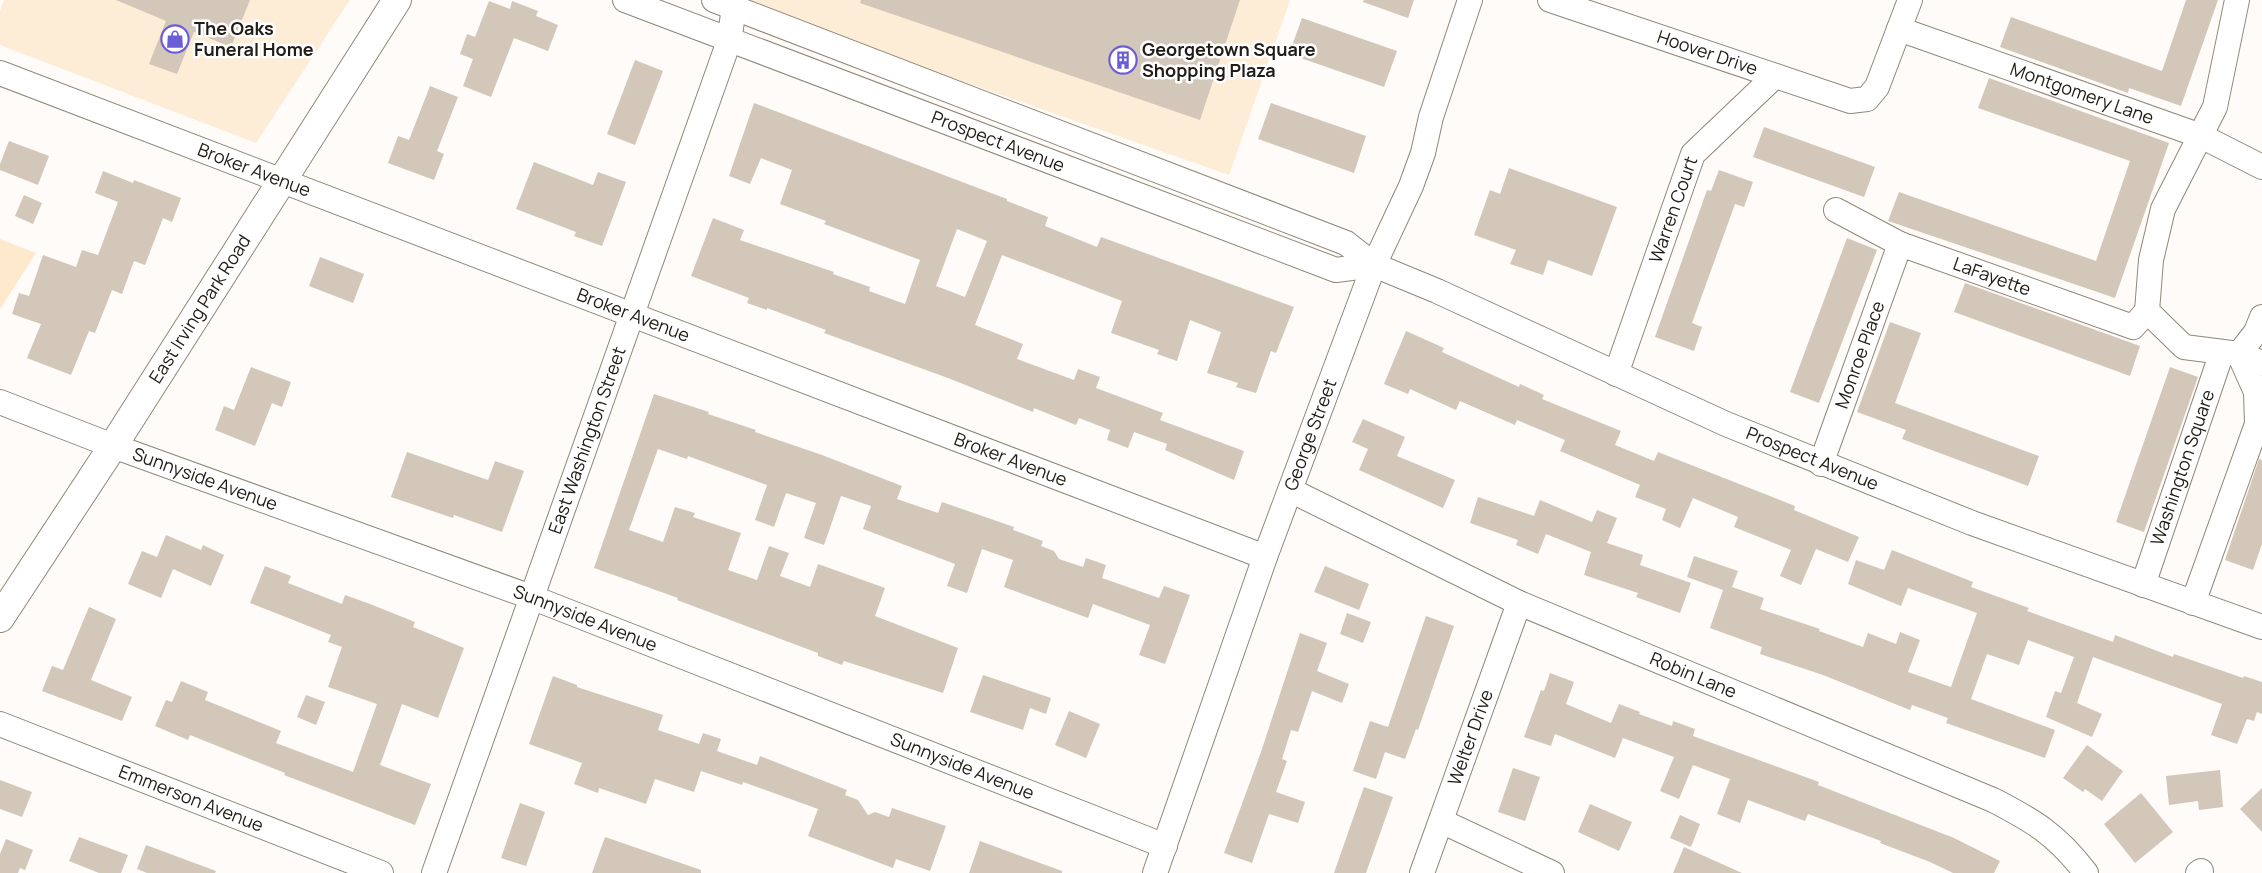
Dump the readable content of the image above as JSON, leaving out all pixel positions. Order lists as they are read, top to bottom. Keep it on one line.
{"streets":{"main road":["East Irving Park Road"],"street":["Hoover Drive","Montgomery Lane","Prospect Avenue","Broker Avenue","Warren Court","LaFayette","Monroe Place","George Street","East Washington Street","Washington Square","Sunnyside Avenue","Robin Lane","Welter Drive","Emmerson Avenue"]},"crossings":[["Hoover Drive","Montgomery Lane"],["Hoover Drive","Warren Court"],["Prospect Avenue","Warren Court"],["Prospect Avenue","Monroe Place"],["Prospect Avenue","George Street"],["Prospect Avenue","East Washington Street"],["Prospect Avenue","Washington Square"],["Broker Avenue","East Irving Park Road"],["Broker Avenue","George Street"],["Broker Avenue","East Washington Street"],["LaFayette","Monroe Place"],["East Irving Park Road","Sunnyside Avenue"],["George Street","Sunnyside Avenue"],["George Street","Robin Lane"],["East Washington Street","Sunnyside Avenue"],["Robin Lane","Welter Drive"]],"places":{"shop":["The Oaks Funeral Home"],"building":["Georgetown Square Shopping Plaza"]}}
